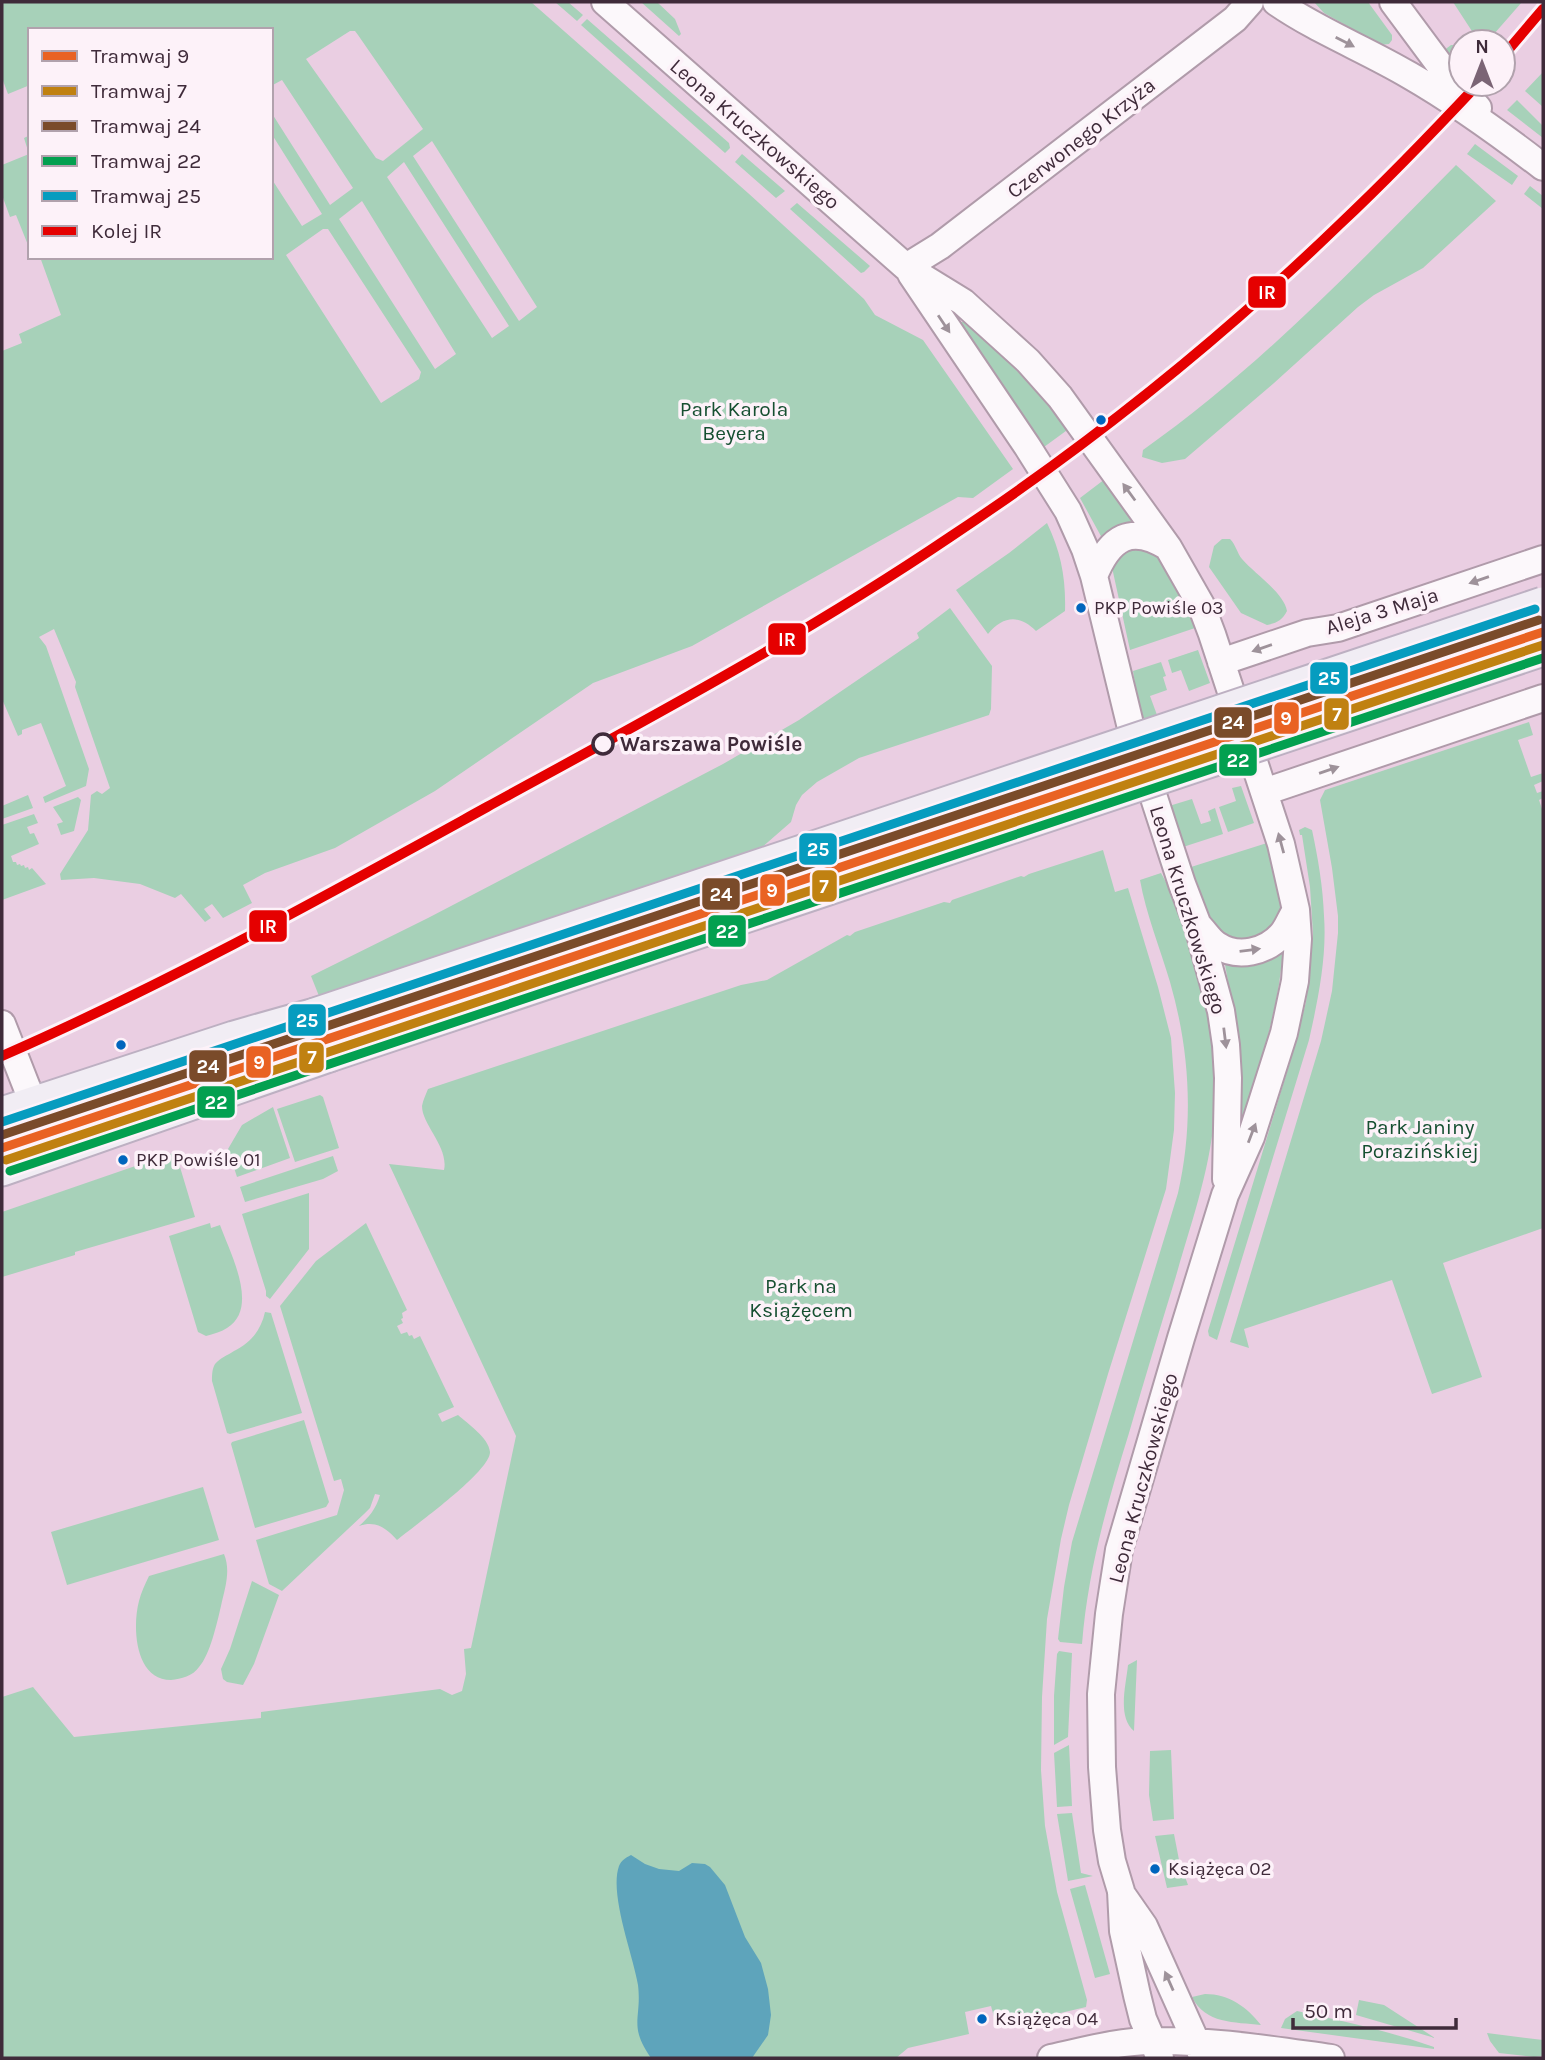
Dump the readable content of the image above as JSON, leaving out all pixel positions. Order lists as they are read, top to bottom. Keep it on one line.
{"streets":{"street":["Leona Kruczkowskiego","Czerwonego Krzyża","Aleja 3 Maja"]},"crossings":[["Leona Kruczkowskiego","Czerwonego Krzyża"],["Leona Kruczkowskiego","Aleja 3 Maja"]],"parks":["Park Karola Beyera","Park Janiny Porazińskiej","Park na Książęcem"],"places":["PKP Powiśle 03","Warszawa Powiśle","PKP Powiśle 01","Książęca 02","Książęca 04"],"lines":["rail line IR","tram line 25","tram line 24","tram line 9","tram line 7","tram line 22"],"legend":["Tramwaj 9","Tramwaj 7","Tramwaj 24","Tramwaj 22","Tramwaj 25","Kolej IR"],"scale_bar":"50 m","north":"top"}
